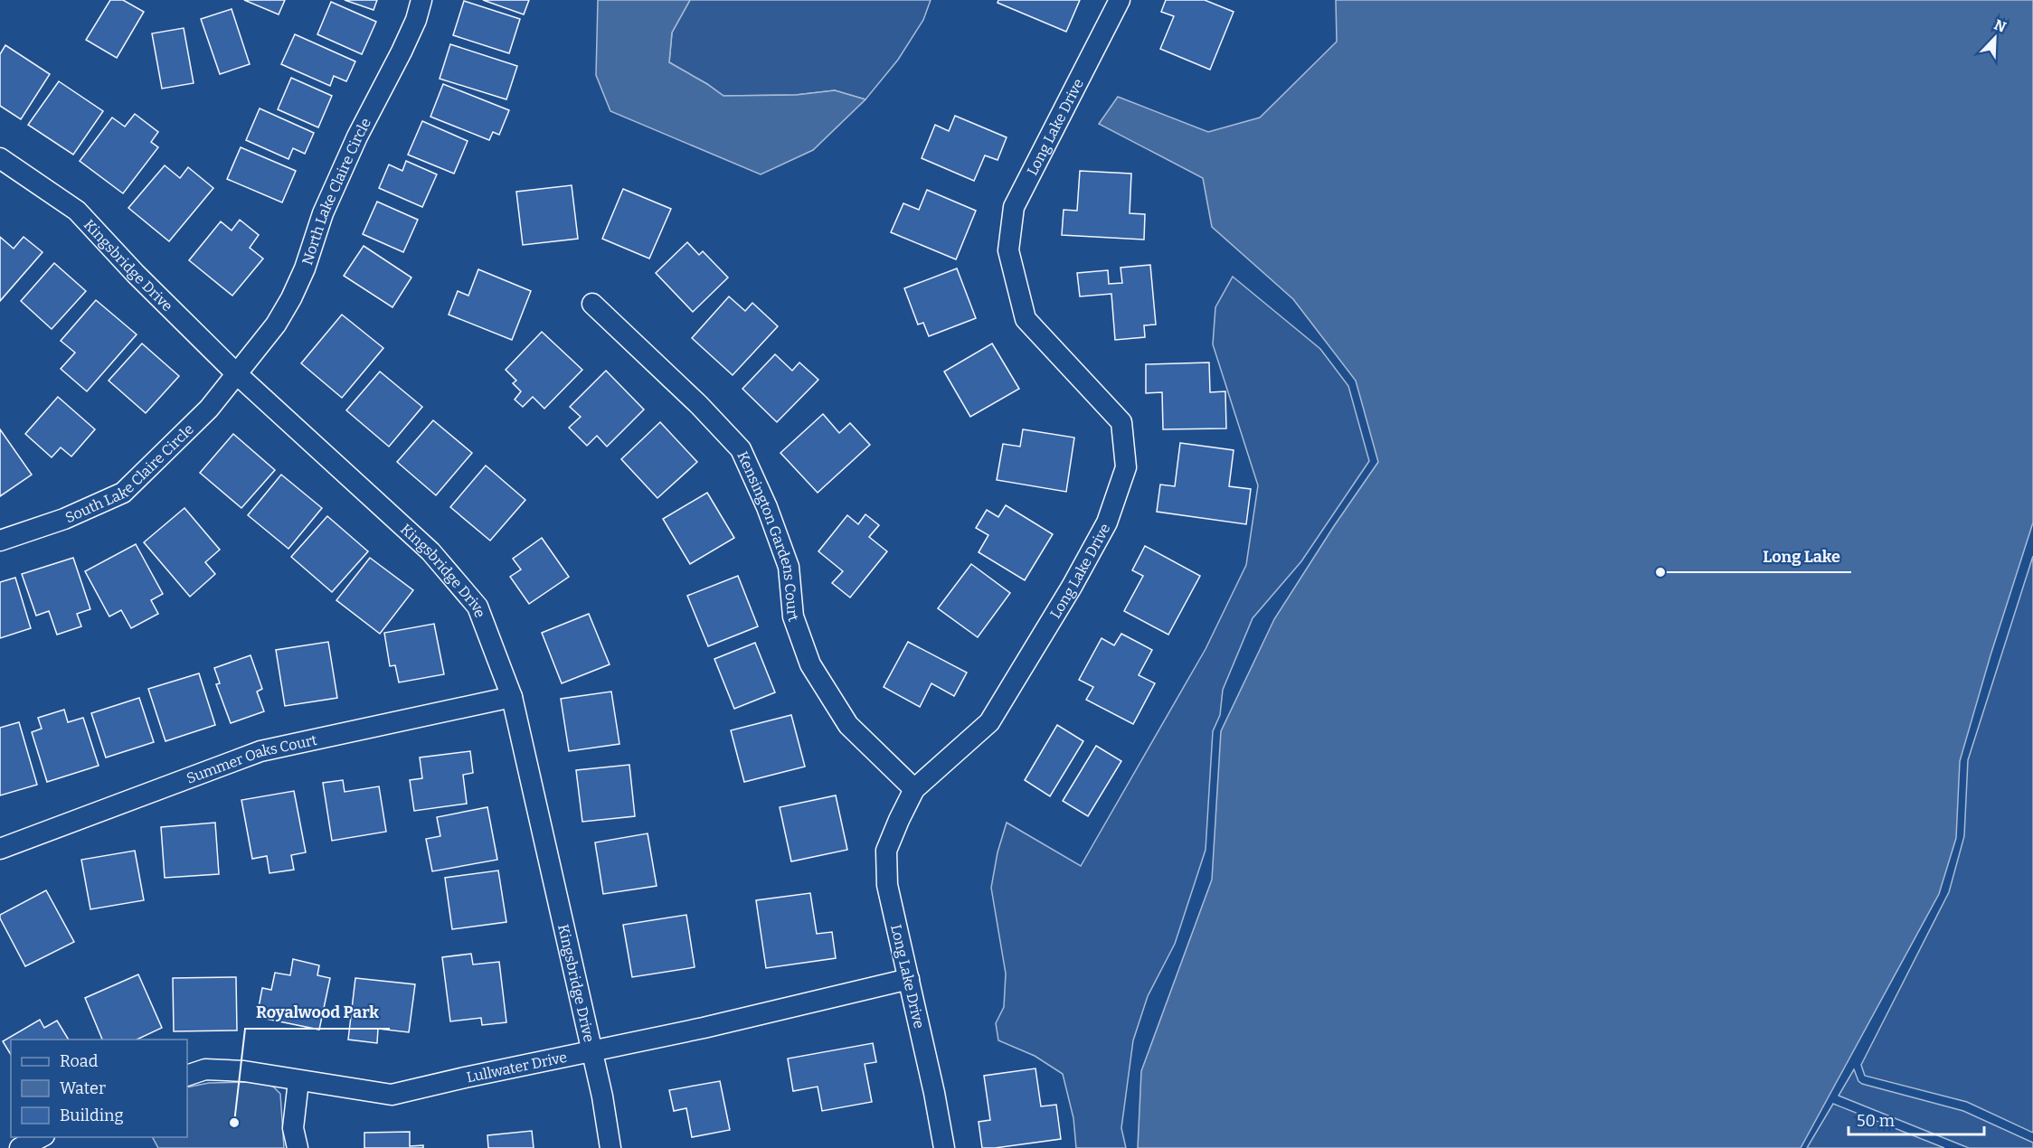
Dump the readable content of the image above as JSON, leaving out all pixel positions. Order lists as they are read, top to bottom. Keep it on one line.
{"streets":{"street":["Long Lake Drive","North Lake Claire Circle","Kingsbridge Drive","South Lake Claire Circle","Kensington Gardens Court","Summer Oaks Court","Lullwater Drive"]},"crossings":[["Long Lake Drive","Kensington Gardens Court"],["Long Lake Drive","Lullwater Drive"],["North Lake Claire Circle","Kingsbridge Drive"],["North Lake Claire Circle","South Lake Claire Circle"],["Kingsbridge Drive","South Lake Claire Circle"],["Kingsbridge Drive","Summer Oaks Court"],["Kingsbridge Drive","Lullwater Drive"]],"places":["Long Lake","Royalwood Park"],"legend":["Road","Water","Building"],"scale_bar":"50 m","north":"top right"}
